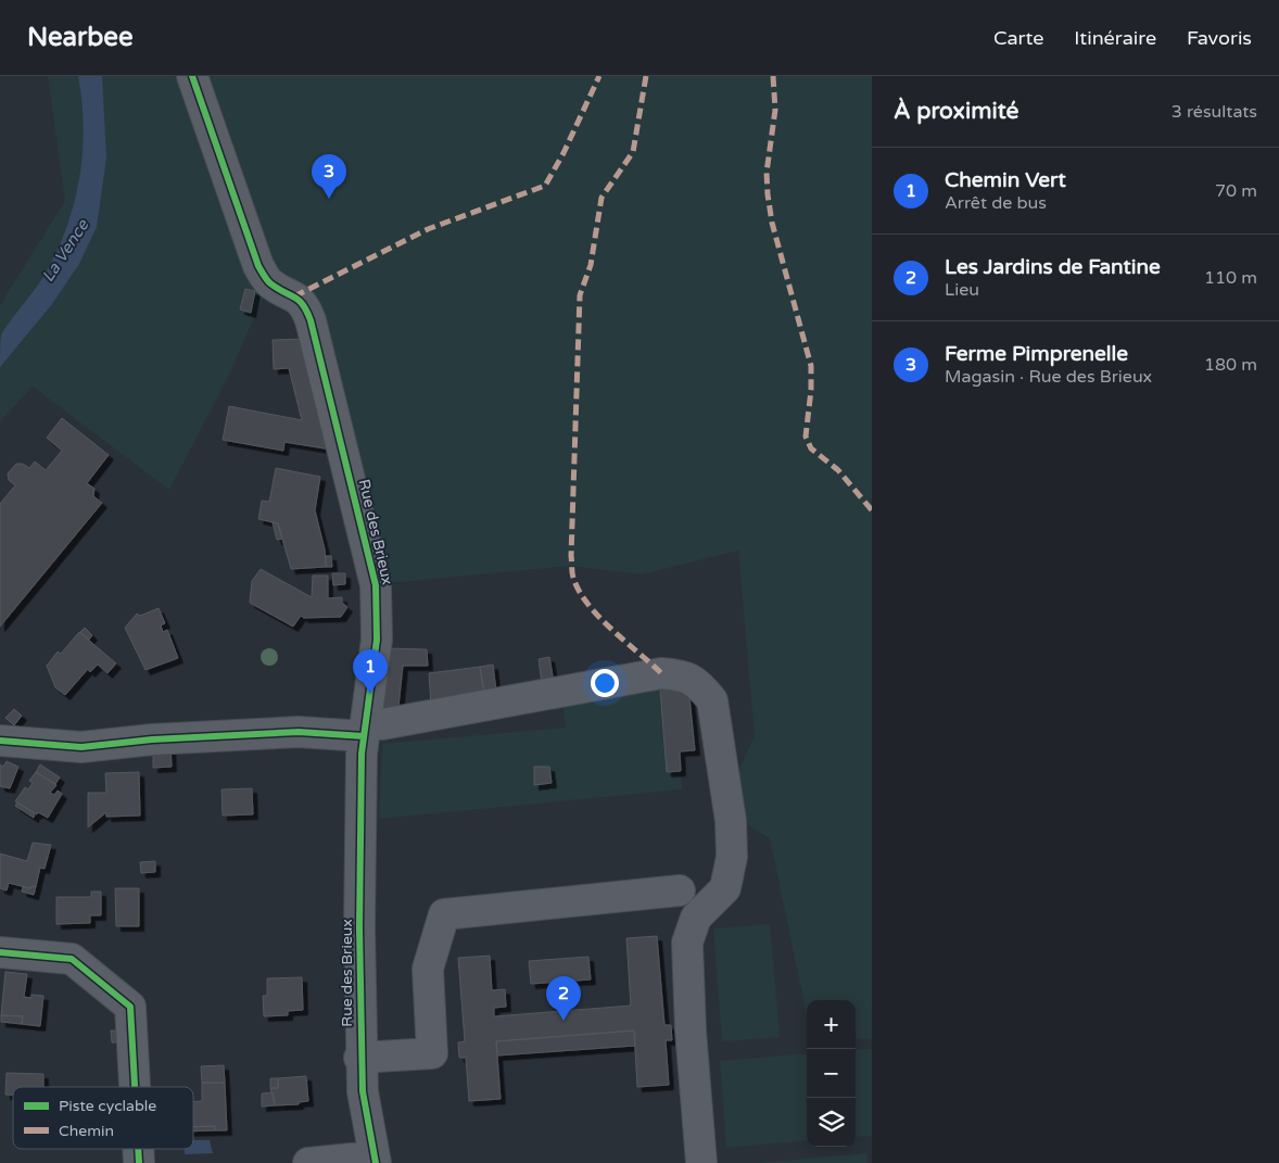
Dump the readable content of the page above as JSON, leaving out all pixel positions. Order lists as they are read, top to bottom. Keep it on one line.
{"streets":{"street":["Rue des Brieux"]},"water":["La Vence"],"legend":["Piste cyclable","Chemin"],"page":{"header":"Nearbee","nav":["Carte","Itinéraire","Favoris"],"heading":["À proximité","3 résultats"],"list":[{"mark":"1","name":"Chemin Vert","note":"Arrêt de bus","value":"70 m"},{"mark":"2","name":"Les Jardins de Fantine","note":"Lieu","value":"110 m"},{"mark":"3","name":"Ferme Pimprenelle","note":"Magasin · Rue des Brieux","value":"180 m"}],"pins":["3","1","2"],"map_buttons":["+","−"]}}
